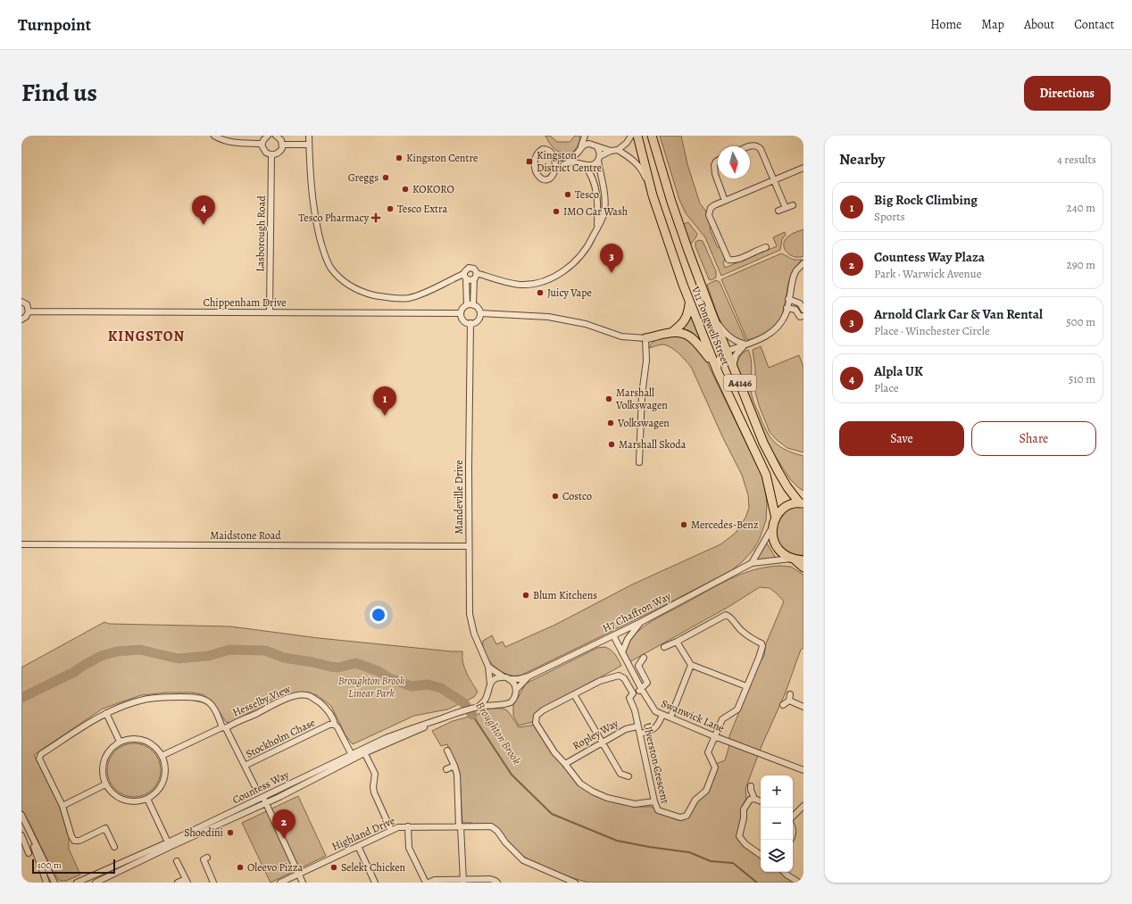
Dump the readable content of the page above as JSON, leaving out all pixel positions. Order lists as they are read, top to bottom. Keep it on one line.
{"streets":{"highway":["V11 Tongwell Street","A4146"],"street":["Lasborough Road","Chippenham Drive","Mandeville Drive","Maidstone Road","H7 Chaffron Way","Hesselby View","Swanwick Lane","Ropley Way","Stockholm Chase","Ulverston Crescent","Countess Way","Highland Drive"]},"crossings":[["Lasborough Road","Chippenham Drive"],["Chippenham Drive","Mandeville Drive"],["V11 Tongwell Street","A4146"],["A4146","H7 Chaffron Way"],["Mandeville Drive","Maidstone Road"],["Mandeville Drive","H7 Chaffron Way"],["Mandeville Drive","Countess Way"],["H7 Chaffron Way","Swanwick Lane"],["H7 Chaffron Way","Countess Way"],["Hesselby View","Stockholm Chase"],["Swanwick Lane","Ulverston Crescent"],["Ropley Way","Ulverston Crescent"]],"districts":["KINGSTON"],"water":["Broughton Brook"],"parks":["Broughton Brook Linear Park"],"places":{"other":["Kingston Centre","Greggs","KOKORO","Tesco","Tesco Extra","IMO Car Wash","Juicy Vape","Marshall Volkswagen","Volkswagen","Marshall Skoda","Costco","Mercedes-Benz","Blum Kitchens","Shoedini","Oleevo Pizza","Selekt Chicken"],"transit":["Kingston District Centre"],"health":["Tesco Pharmacy"]},"scale_bar":"100 m","north":"bottom","page":{"header":"Turnpoint","nav":["Home","Map","About","Contact"],"title":"Find us","buttons":["Directions",["Save","Share"]],"heading":["Nearby","4 results"],"list":[{"mark":"1","name":"Big Rock Climbing","note":"Sports","value":"240 m"},{"mark":"2","name":"Countess Way Plaza","note":"Park · Warwick Avenue","value":"290 m"},{"mark":"3","name":"Arnold Clark Car & Van Rental","note":"Place · Winchester Circle","value":"500 m"},{"mark":"4","name":"Alpla UK","note":"Place","value":"510 m"}],"pins":["4","3","1","2"],"map_buttons":["+","−"],"scale":"100 m"}}
